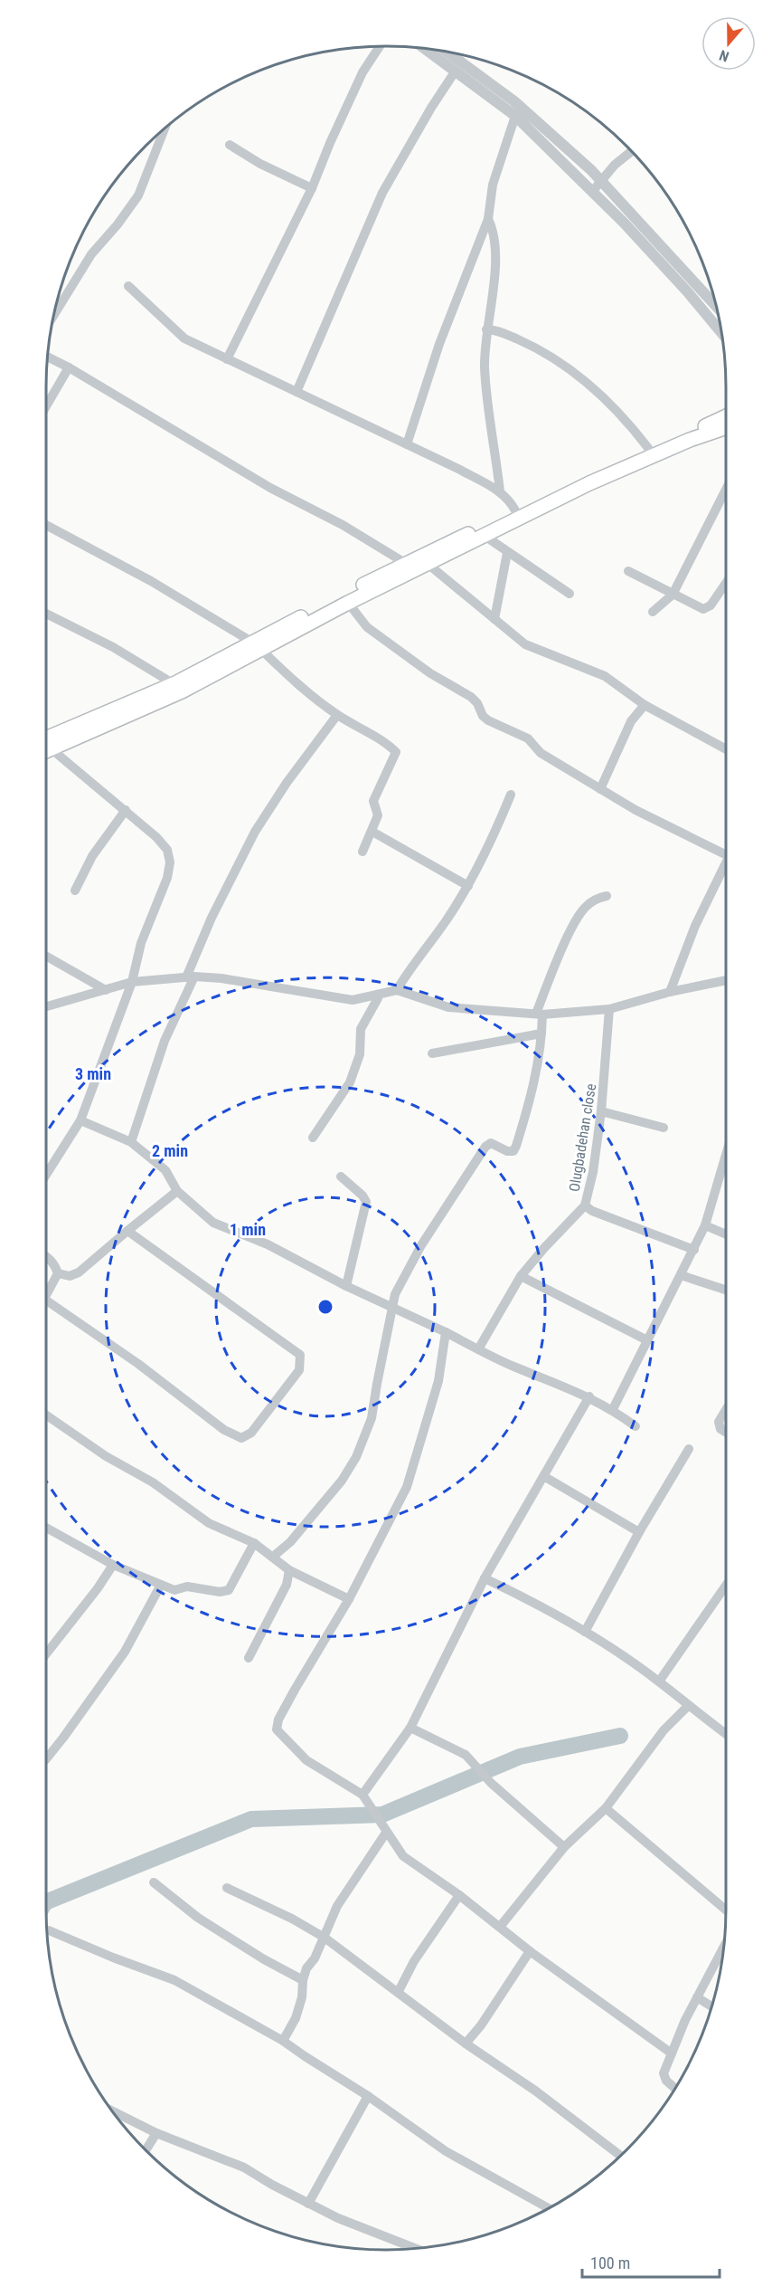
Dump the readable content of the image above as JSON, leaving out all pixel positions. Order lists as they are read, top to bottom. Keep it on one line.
{"streets":{"street":["Olugbadehan close"]},"scale_bar":"100 m","north":"bottom","rings":["3 min","2 min","1 min"]}
